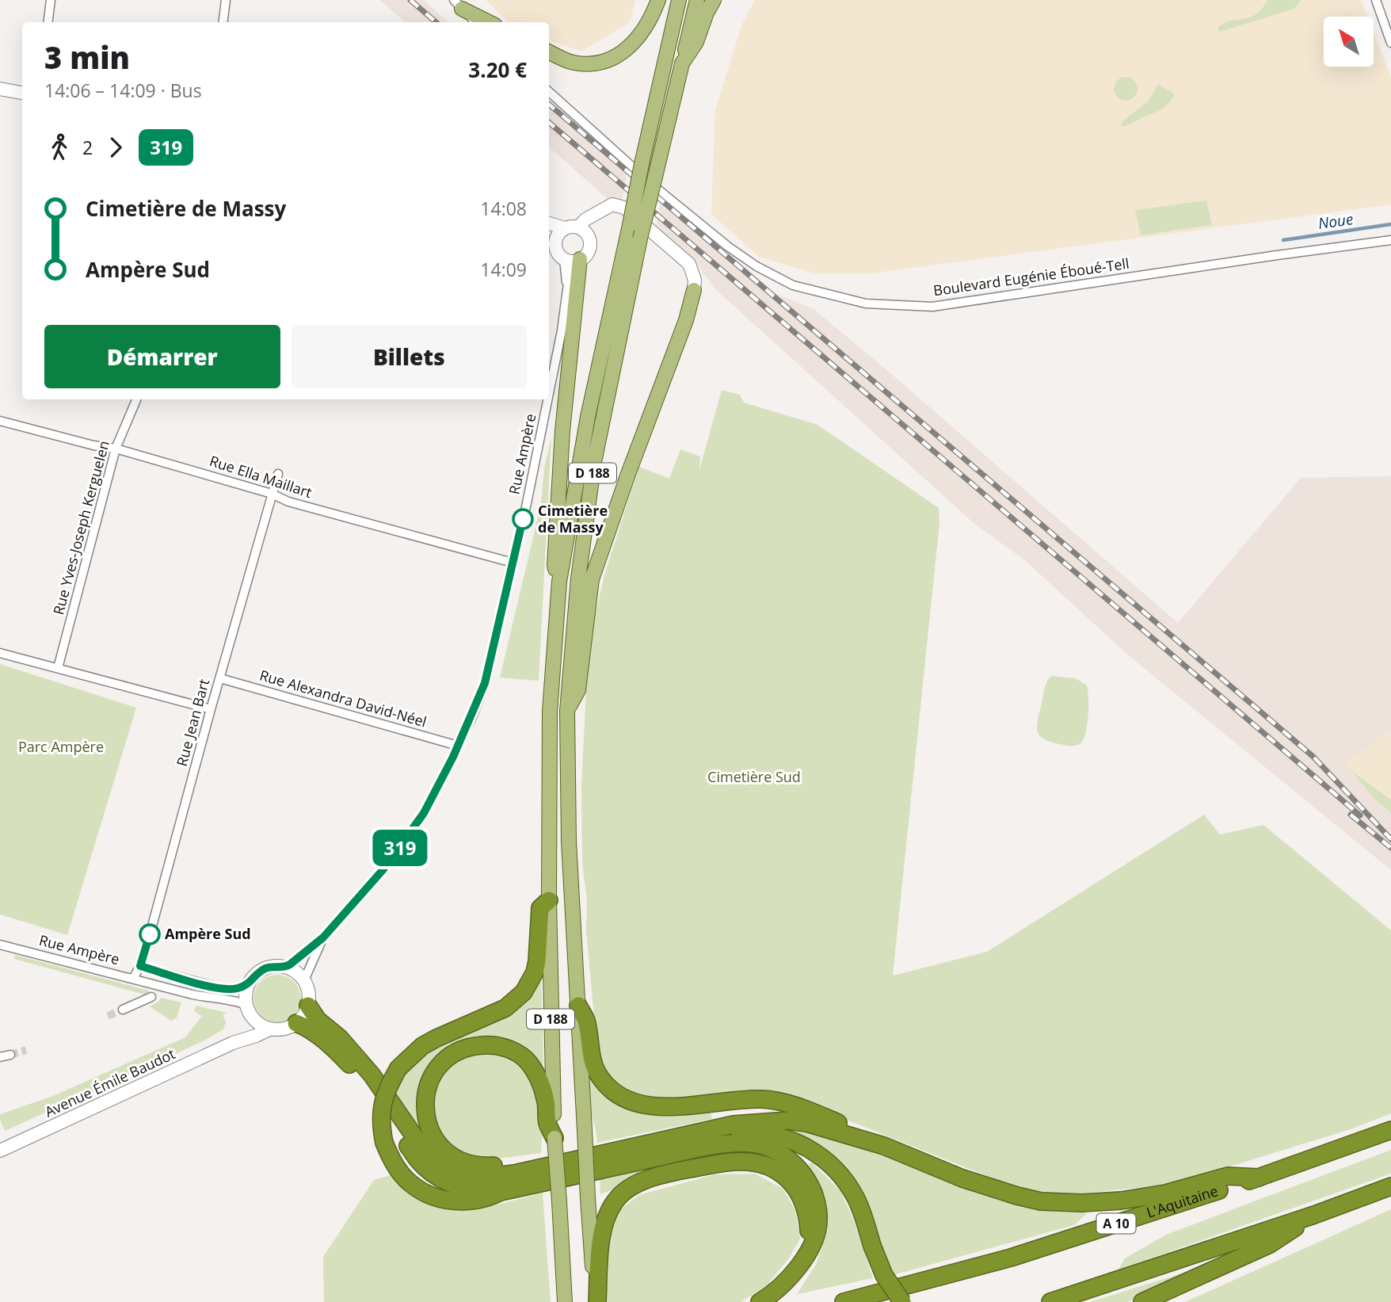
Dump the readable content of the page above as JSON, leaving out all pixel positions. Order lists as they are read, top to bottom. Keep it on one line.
{"streets":{"highway":["L'Aquitaine","A 10"],"main road":["D 188"],"street":["Boulevard Eugénie Éboué-Tell","Rue Ampère","Rue Ella Maillart","Rue Yves-Joseph Kerguelen","Rue Alexandra David-Néel","Rue Jean Bart","Avenue Émile Baudot"]},"crossings":[["Rue Ampère","Rue Ella Maillart"],["Rue Ampère","Rue Alexandra David-Néel"],["Rue Ampère","Rue Jean Bart"],["Rue Ampère","Avenue Émile Baudot"],["Rue Ella Maillart","Rue Yves-Joseph Kerguelen"],["Rue Ella Maillart","Rue Jean Bart"],["Rue Alexandra David-Néel","Rue Jean Bart"]],"water":["Noue"],"parks":["Parc Ampère","Cimetière Sud"],"places":["Cimetière de Massy","Ampère Sud"],"lines":["bus line 319"],"north":"top left","page":{"on_map":"319","heading":["3 min","14:06 – 14:09 · Bus","3.20 €"],"legs":["2","319"],"list":[{"name":"Cimetière de Massy","value":"14:08"},{"name":"Ampère Sud","value":"14:09"}],"buttons":["Démarrer","Billets"]}}
